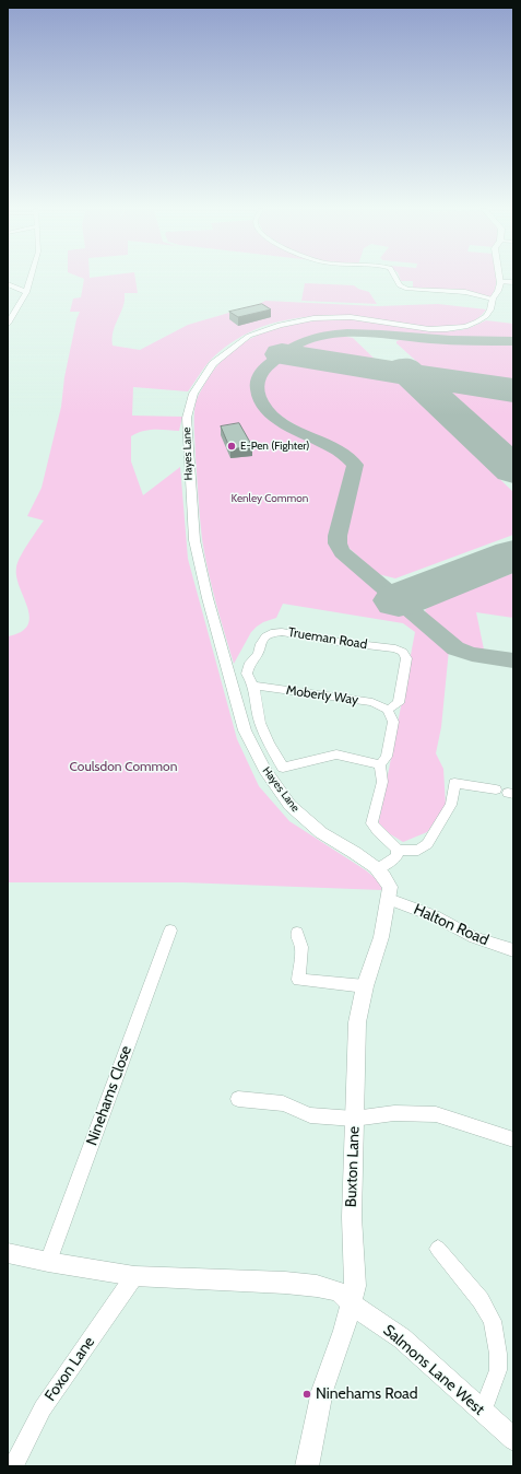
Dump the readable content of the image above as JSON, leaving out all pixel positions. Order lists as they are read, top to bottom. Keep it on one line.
{"streets":{"street":["Hayes Lane","Trueman Road","Moberly Way","Halton Road","Ninehams Close","Buxton Lane","Foxon Lane","Salmons Lane West"]},"crossings":[["Hayes Lane","Buxton Lane"],["Trueman Road","Moberly Way"],["Halton Road","Buxton Lane"],["Buxton Lane","Salmons Lane West"]],"parks":["Kenley Common","Coulsdon Common"],"places":["E-Pen (Fighter)","Ninehams Road"]}
